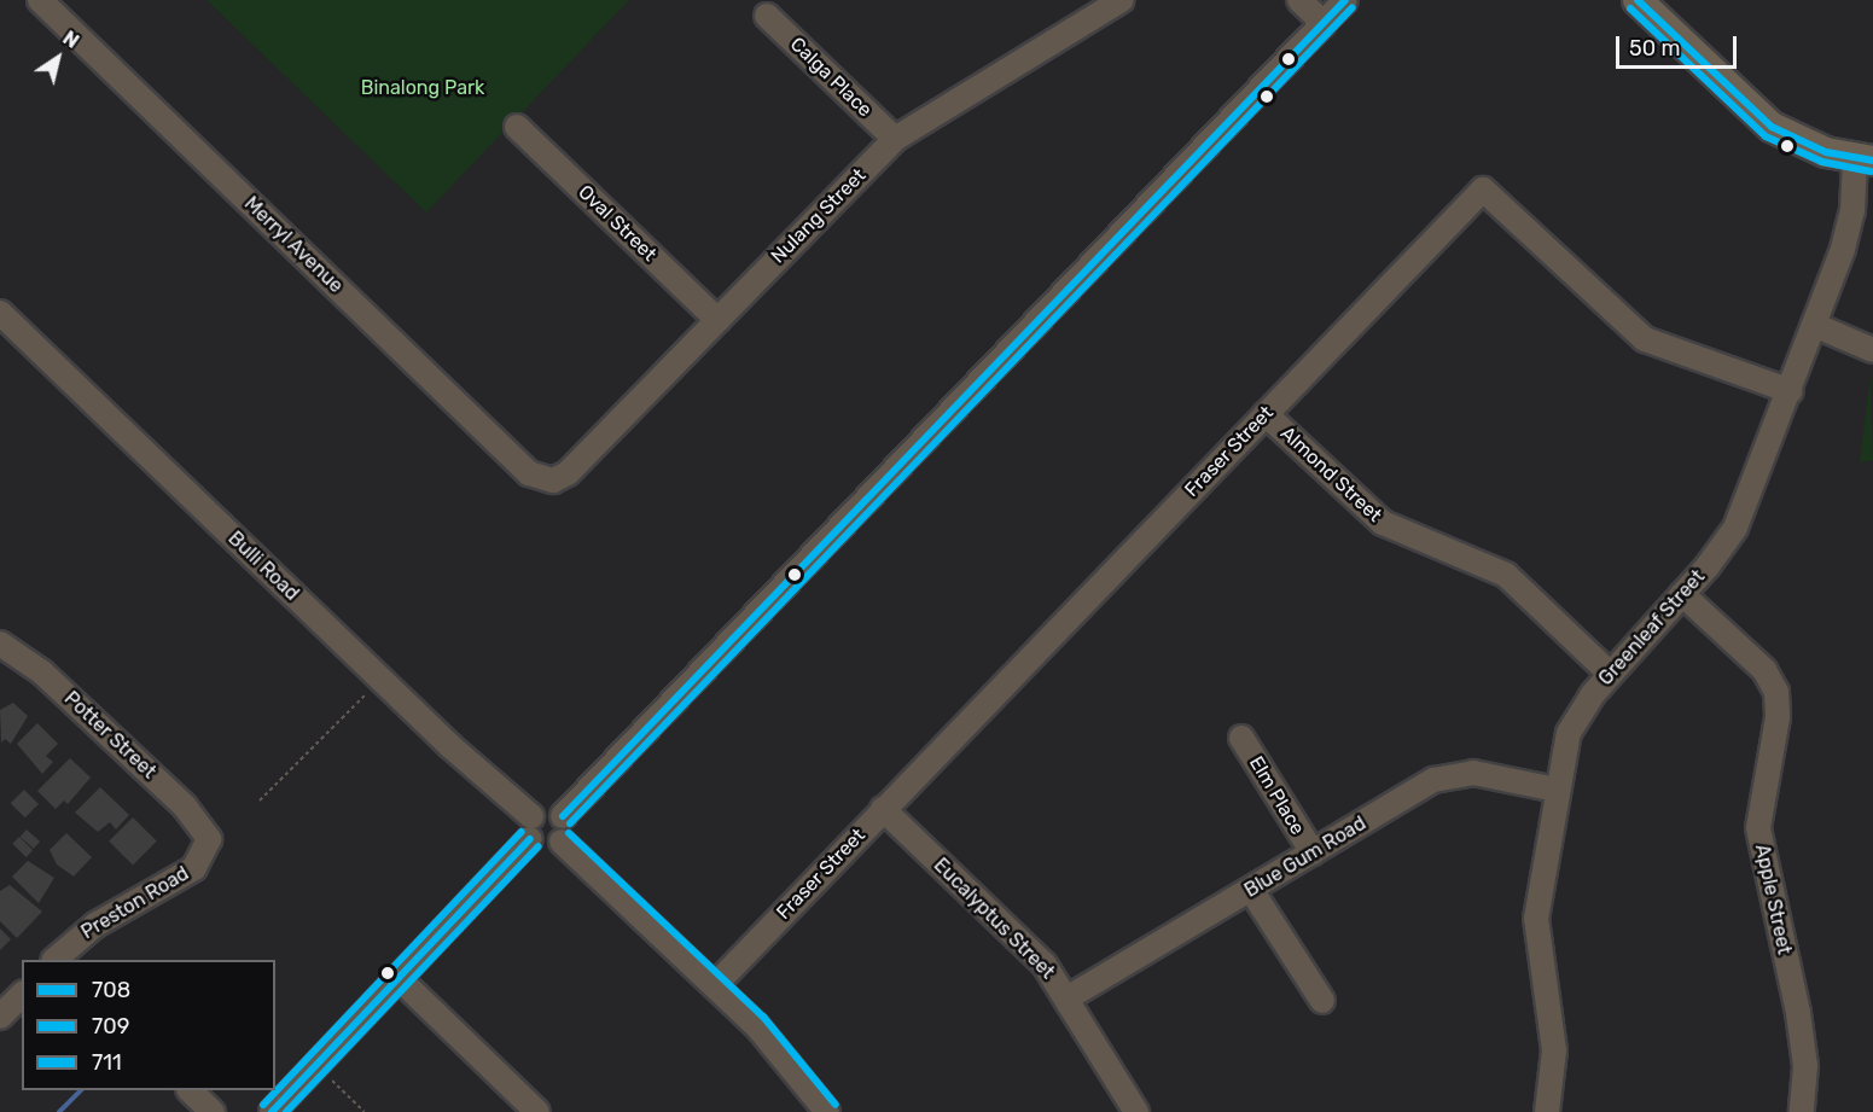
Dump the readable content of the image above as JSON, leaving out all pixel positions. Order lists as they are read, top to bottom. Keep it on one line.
{"streets":{"street":["Calga Place","Nulang Street","Oval Street","Merryl Avenue","Fraser Street","Almond Street","Bulli Road","Greenleaf Street","Potter Street","Elm Place","Blue Gum Road","Apple Street","Preston Road","Eucalyptus Street"]},"crossings":[["Calga Place","Nulang Street"],["Nulang Street","Oval Street"],["Nulang Street","Merryl Avenue"],["Fraser Street","Almond Street"],["Fraser Street","Greenleaf Street"],["Fraser Street","Eucalyptus Street"],["Almond Street","Greenleaf Street"],["Greenleaf Street","Blue Gum Road"],["Greenleaf Street","Apple Street"],["Potter Street","Preston Road"],["Elm Place","Blue Gum Road"],["Blue Gum Road","Eucalyptus Street"]],"parks":["Binalong Park"],"lines":["transit line 708","transit line 709","transit line 711"],"legend":["708","709","711"],"scale_bar":"50 m","north":"top right"}
